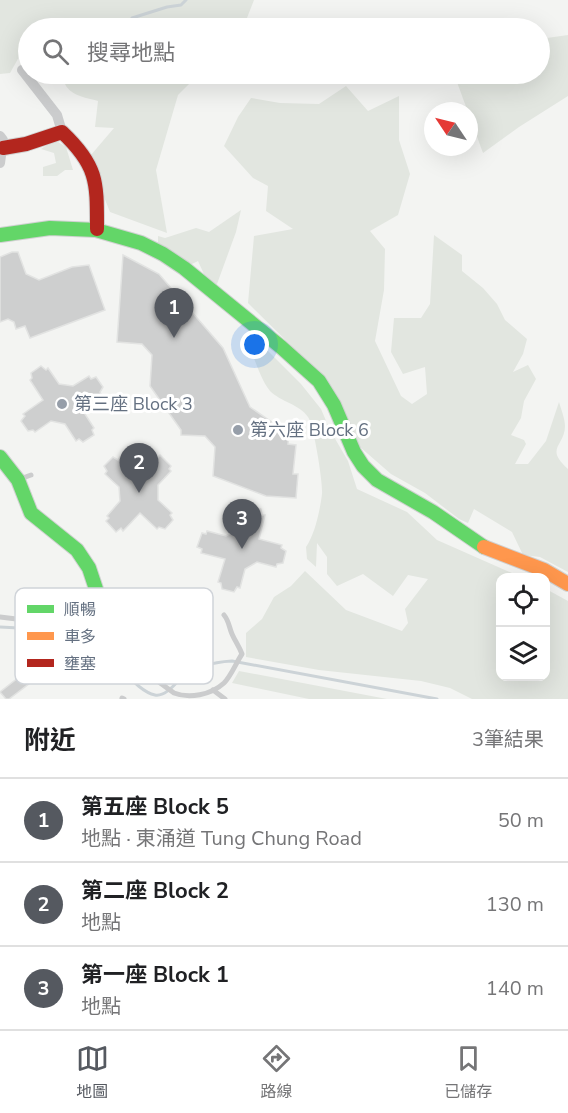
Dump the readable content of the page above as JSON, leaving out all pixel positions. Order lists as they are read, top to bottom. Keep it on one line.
{"places":["第三座 Block 3","第六座 Block 6"],"legend":["順暢","車多","壅塞"],"north":"top left","page":{"search":"搜尋地點","pins":["1","2","3"],"heading":["附近","3筆結果"],"list":[{"mark":"1","name":"第五座 Block 5","note":"地點 · 東涌道 Tung Chung Road","value":"50 m"},{"mark":"2","name":"第二座 Block 2","note":"地點","value":"130 m"},{"mark":"3","name":"第一座 Block 1","note":"地點","value":"140 m"}],"nav":["地圖","路線","已儲存"]}}
